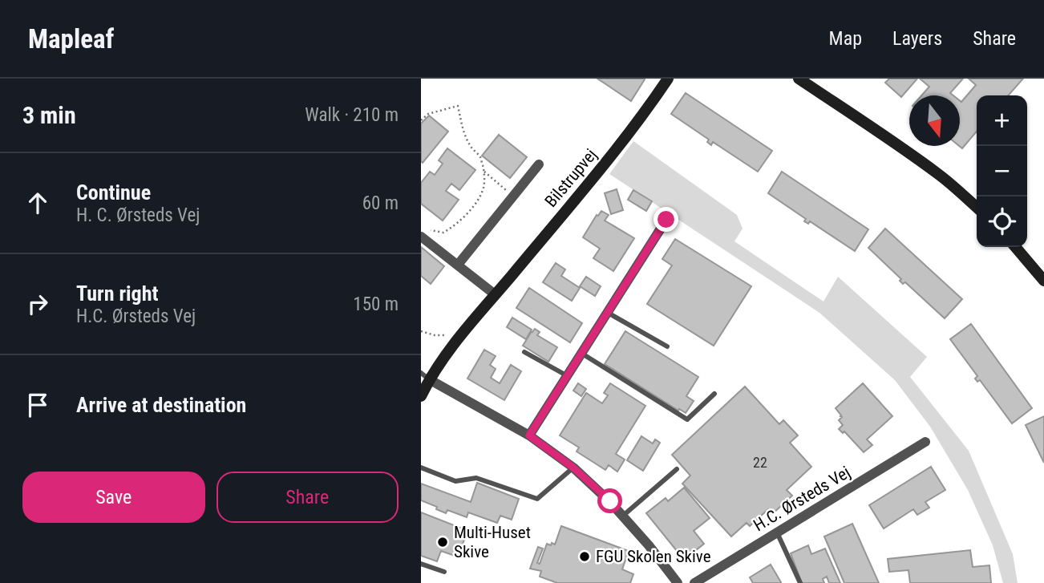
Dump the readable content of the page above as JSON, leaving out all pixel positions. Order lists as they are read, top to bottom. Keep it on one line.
{"streets":{"street":["Bilstrupvej","H.C. Ørsteds Vej"]},"places":["Multi-Huset Skive","FGU Skolen Skive"],"house_numbers":["22"],"north":"bottom","page":{"header":"Mapleaf","nav":["Map","Layers","Share"],"heading":["3 min","Walk · 210 m"],"map_buttons":["+","−"],"list":[["Continue","H. C. Ørsteds Vej","60 m"],["Turn right","H.C. Ørsteds Vej","150 m"],"Arrive at destination"],"buttons":["Save","Share"]}}
